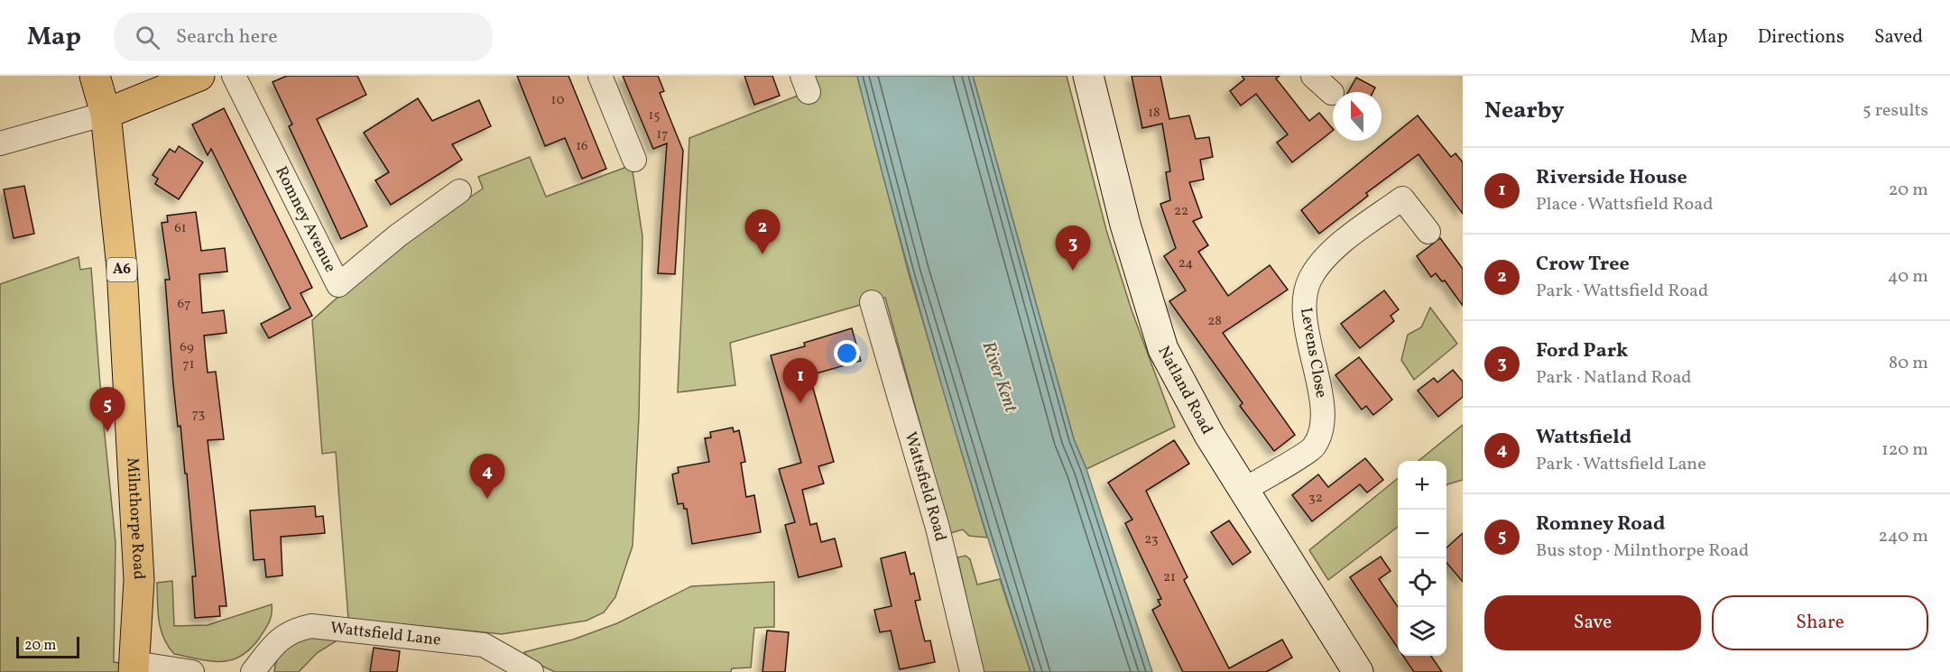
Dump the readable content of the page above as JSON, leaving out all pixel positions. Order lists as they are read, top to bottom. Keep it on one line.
{"streets":{"main road":["A6","Milnthorpe Road"],"street":["Romney Avenue","Levens Close","Natland Road","Wattsfield Road","Wattsfield Lane"]},"crossings":[["Levens Close","Natland Road"]],"water":["River Kent"],"house_numbers":["10","18","15","17","16","22","61","24","67","28","69","71","73","32","23","21"],"scale_bar":"20 m","north":"top","page":{"header":"Map","search":"Search here","nav":["Map","Directions","Saved"],"heading":["Nearby","5 results"],"list":[{"mark":"1","name":"Riverside House","note":"Place · Wattsfield Road","value":"20 m"},{"mark":"2","name":"Crow Tree","note":"Park · Wattsfield Road","value":"40 m"},{"mark":"3","name":"Ford Park","note":"Park · Natland Road","value":"80 m"},{"mark":"4","name":"Wattsfield","note":"Park · Wattsfield Lane","value":"120 m"},{"mark":"5","name":"Romney Road","note":"Bus stop · Milnthorpe Road","value":"240 m"}],"pins":["2","3","1","5","4"],"map_buttons":["+","−"],"buttons":["Save","Share"],"scale":"20 m"}}
